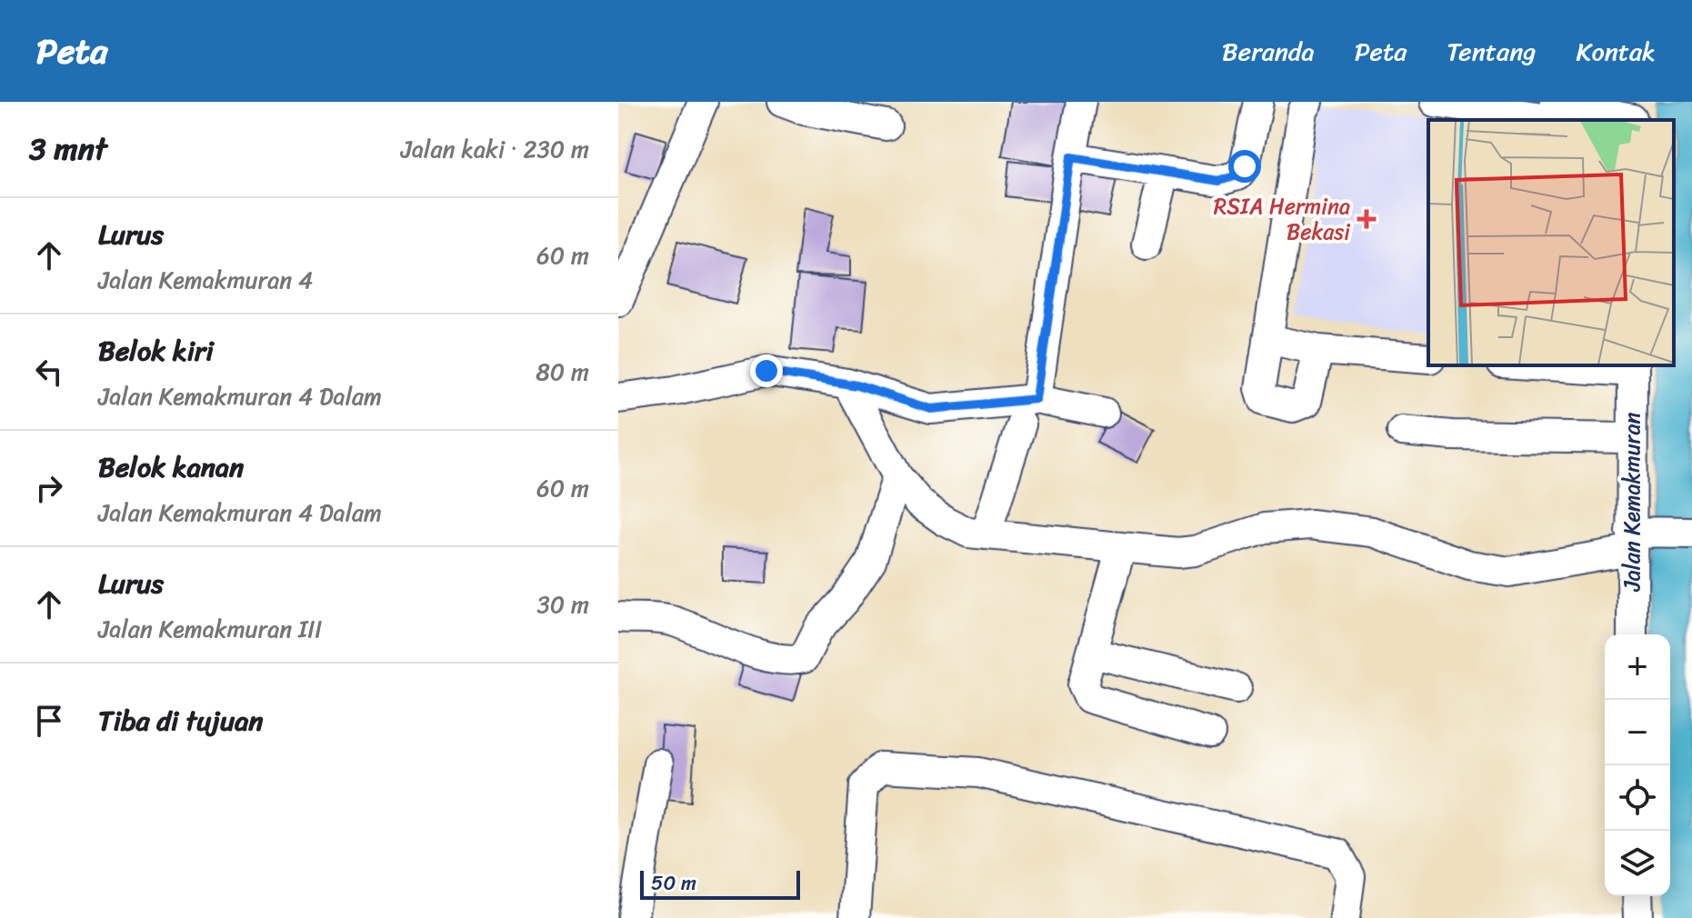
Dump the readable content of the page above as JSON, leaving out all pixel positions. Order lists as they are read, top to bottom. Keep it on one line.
{"streets":{"street":["Jalan Kemakmuran"]},"places":{"health":["RSIA Hermina Bekasi"]},"scale_bar":"50 m","page":{"header":"Peta","nav":["Beranda","Peta","Tentang","Kontak"],"heading":["3 mnt","Jalan kaki · 230 m"],"list":[["Lurus","Jalan Kemakmuran 4","60 m"],["Belok kiri","Jalan Kemakmuran 4 Dalam","80 m"],["Belok kanan","Jalan Kemakmuran 4 Dalam","60 m"],["Lurus","Jalan Kemakmuran III","30 m"],"Tiba di tujuan"],"map_buttons":["+","−"],"scale":"50 m"}}
